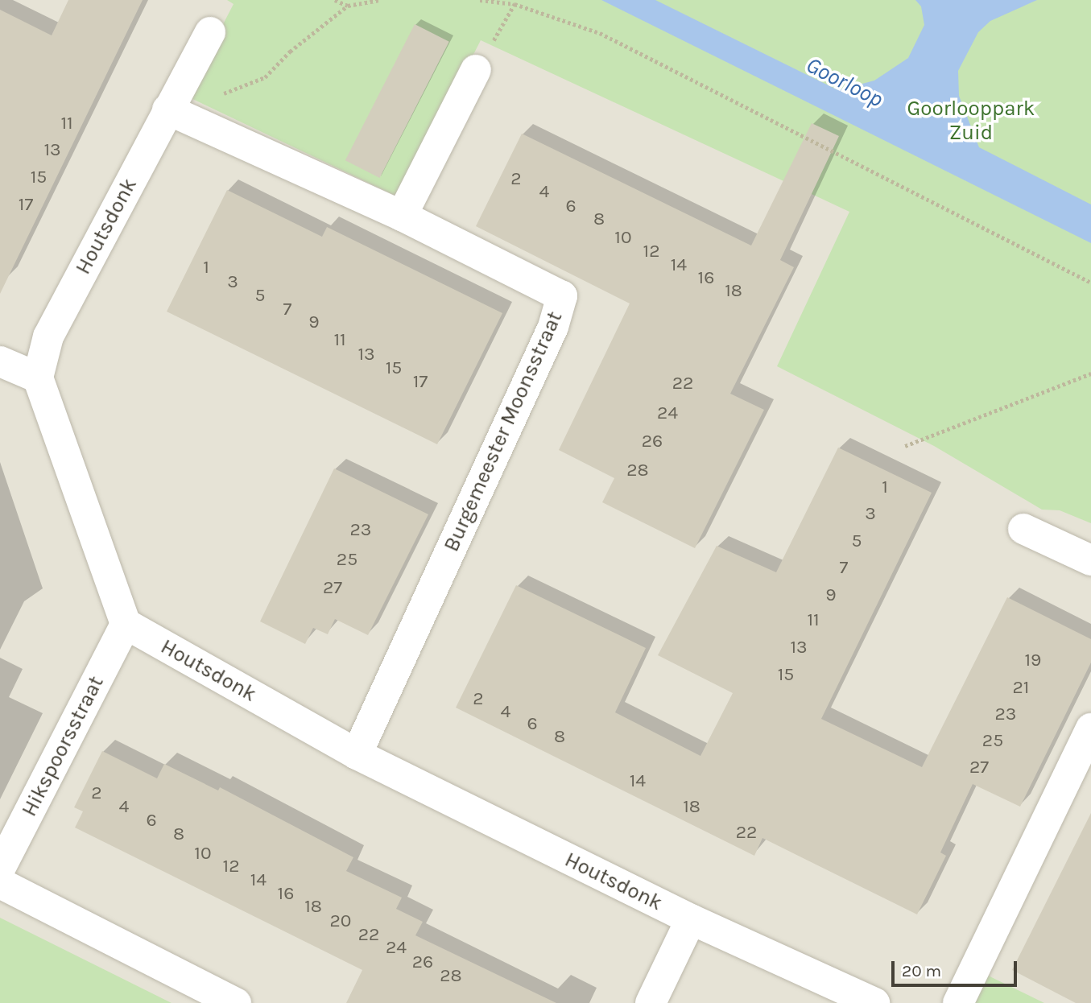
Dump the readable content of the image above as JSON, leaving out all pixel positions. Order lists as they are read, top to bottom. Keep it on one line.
{"streets":{"street":["Houtsdonk","Burgemeester Moonsstraat","Hikspoorsstraat"]},"crossings":[["Houtsdonk","Burgemeester Moonsstraat"],["Houtsdonk","Hikspoorsstraat"]],"water":["Goorloop"],"parks":["Goorlooppark Zuid"],"house_numbers":["11","13","15","2","4","17","6","8","10","12","14","1","16","3","18","5","7","9","11","13","15","17","22","24","26","28","1","3","23","5","25","7","27","9","11","13","19","15","21","2","4","23","6","8","25","27","14","2","4","18","6","22","8","10","12","14","16","18","20","22","24","26","28"],"scale_bar":"20 m"}
